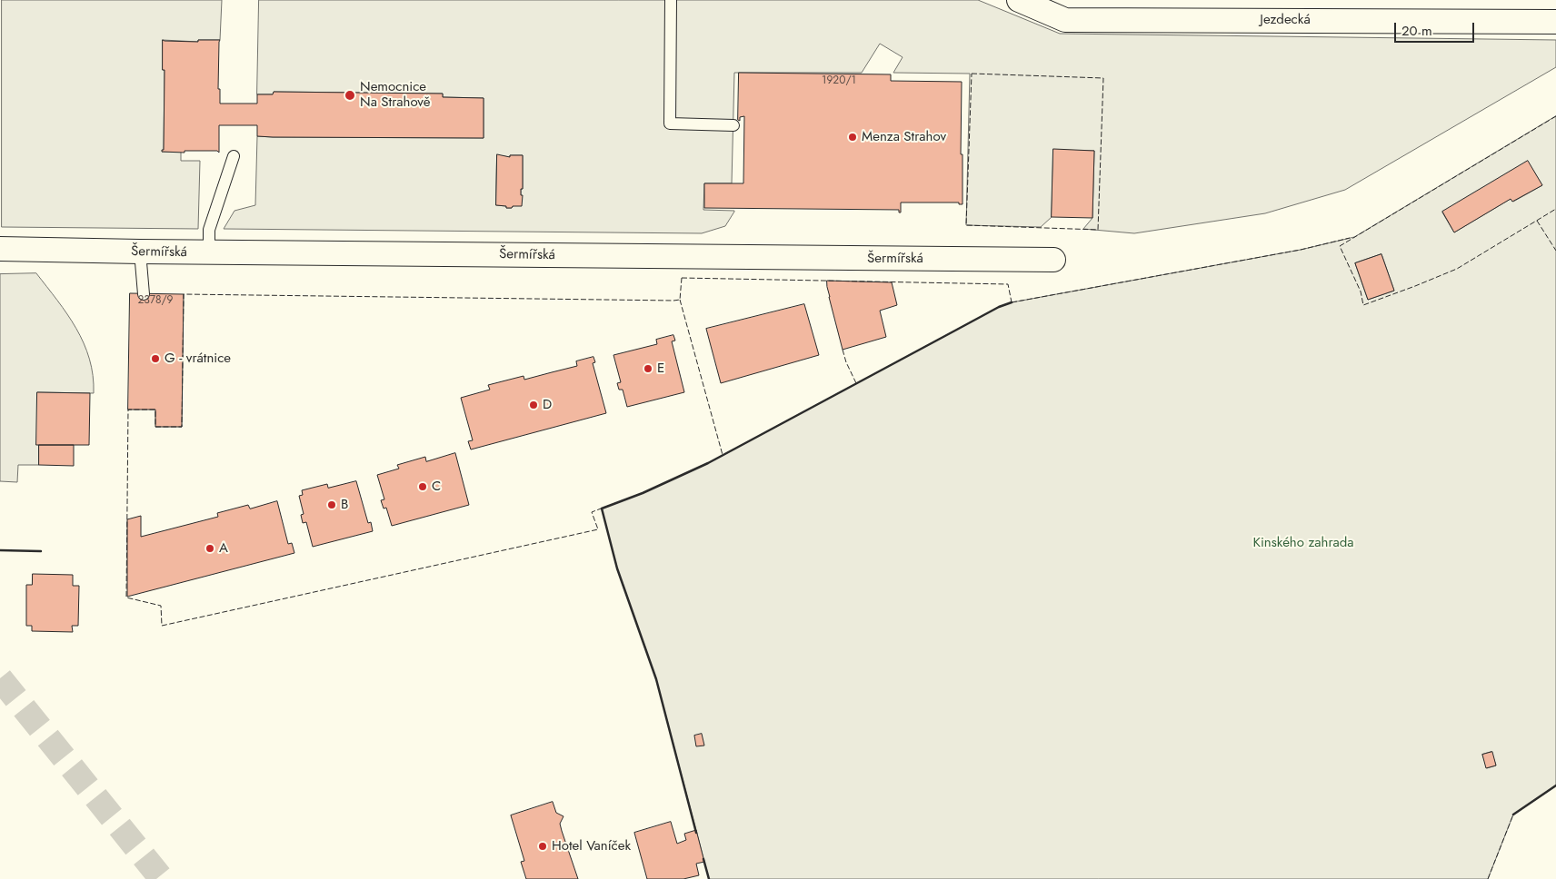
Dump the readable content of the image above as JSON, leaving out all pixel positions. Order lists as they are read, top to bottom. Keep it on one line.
{"streets":{"street":["Jezdecká","Šermířská"]},"parks":["Kinského zahrada"],"places":["Nemocnice Na Strahově","Menza Strahov","G - vrátnice","E","D","C","B","A","Hotel Vaníček"],"house_numbers":["1920/1","2378/9"],"scale_bar":"20 m"}
